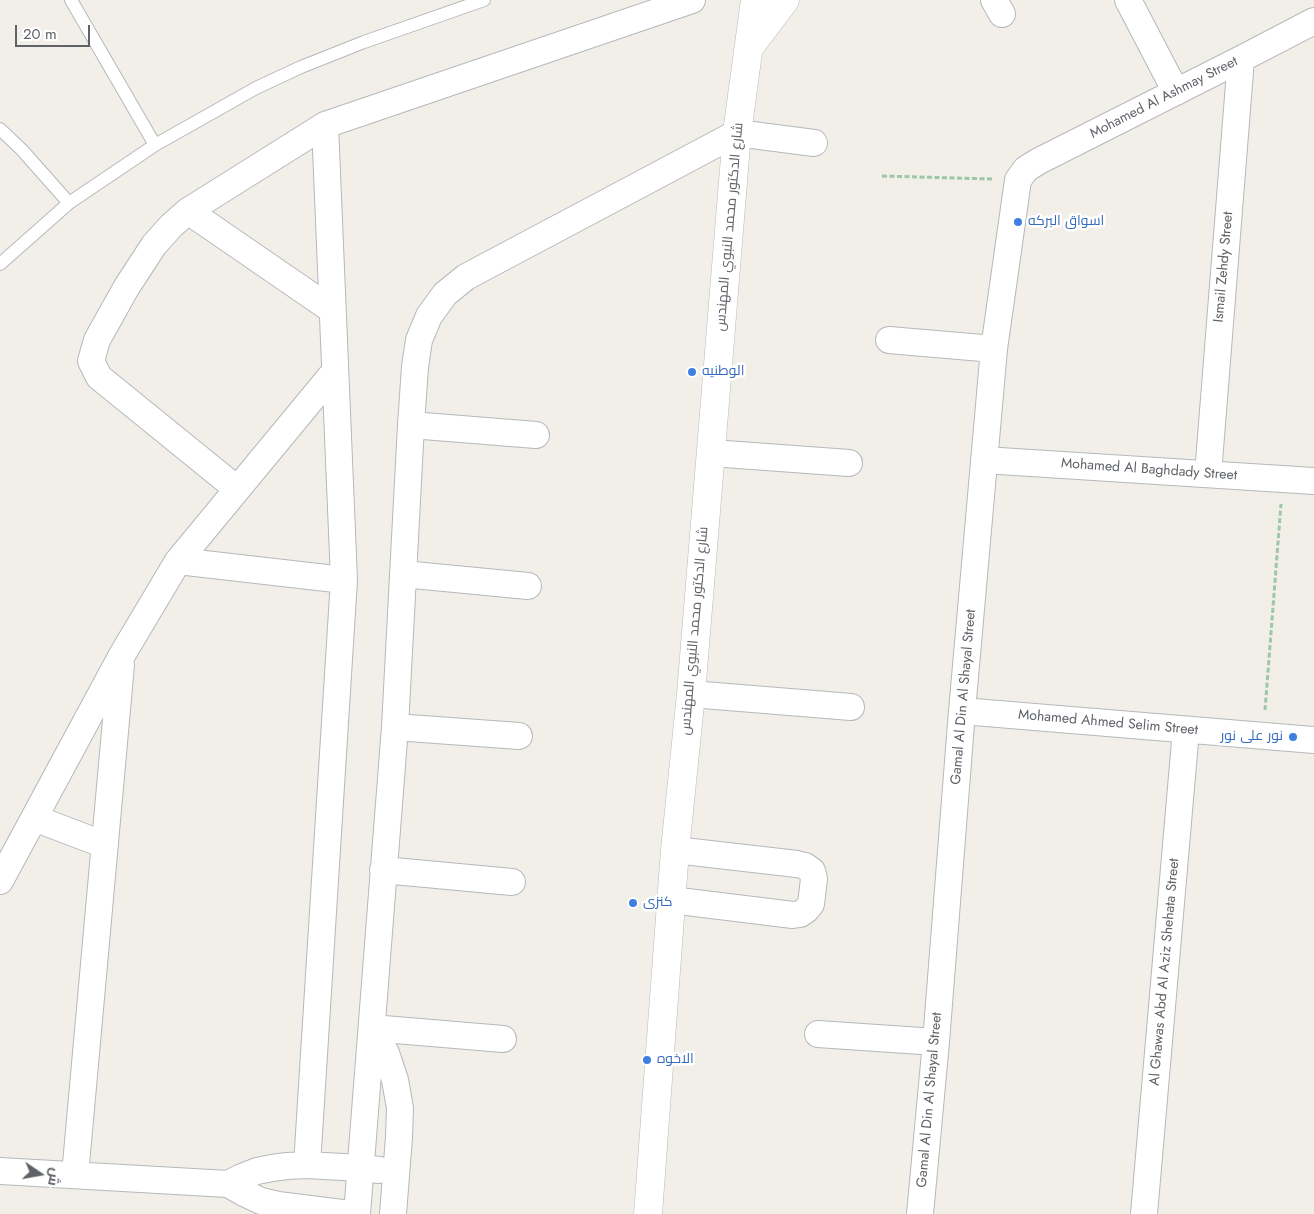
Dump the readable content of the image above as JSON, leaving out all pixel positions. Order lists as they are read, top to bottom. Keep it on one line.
{"streets":{"main road":["شارع الدكتور محمد النبوي المهندس"],"street":["Mohamed Al Ashmay Street","Ismail Zehdy Street","Mohamed Al Baghdady Street","Gamal Al Din Al Shayal Street","Mohamed Ahmed Selim Street","Al Ghawas Abd Al Aziz Shehata Street"]},"crossings":[["Mohamed Al Ashmay Street","Ismail Zehdy Street"],["Mohamed Al Ashmay Street","Gamal Al Din Al Shayal Street"],["Ismail Zehdy Street","Mohamed Al Baghdady Street"],["Mohamed Al Baghdady Street","Gamal Al Din Al Shayal Street"],["Gamal Al Din Al Shayal Street","Mohamed Ahmed Selim Street"],["Mohamed Ahmed Selim Street","Al Ghawas Abd Al Aziz Shehata Street"]],"places":["اسواق البركه","الوطنيه","نور على نور","كنزى","الاخوه"],"scale_bar":"20 m","north":"right"}
